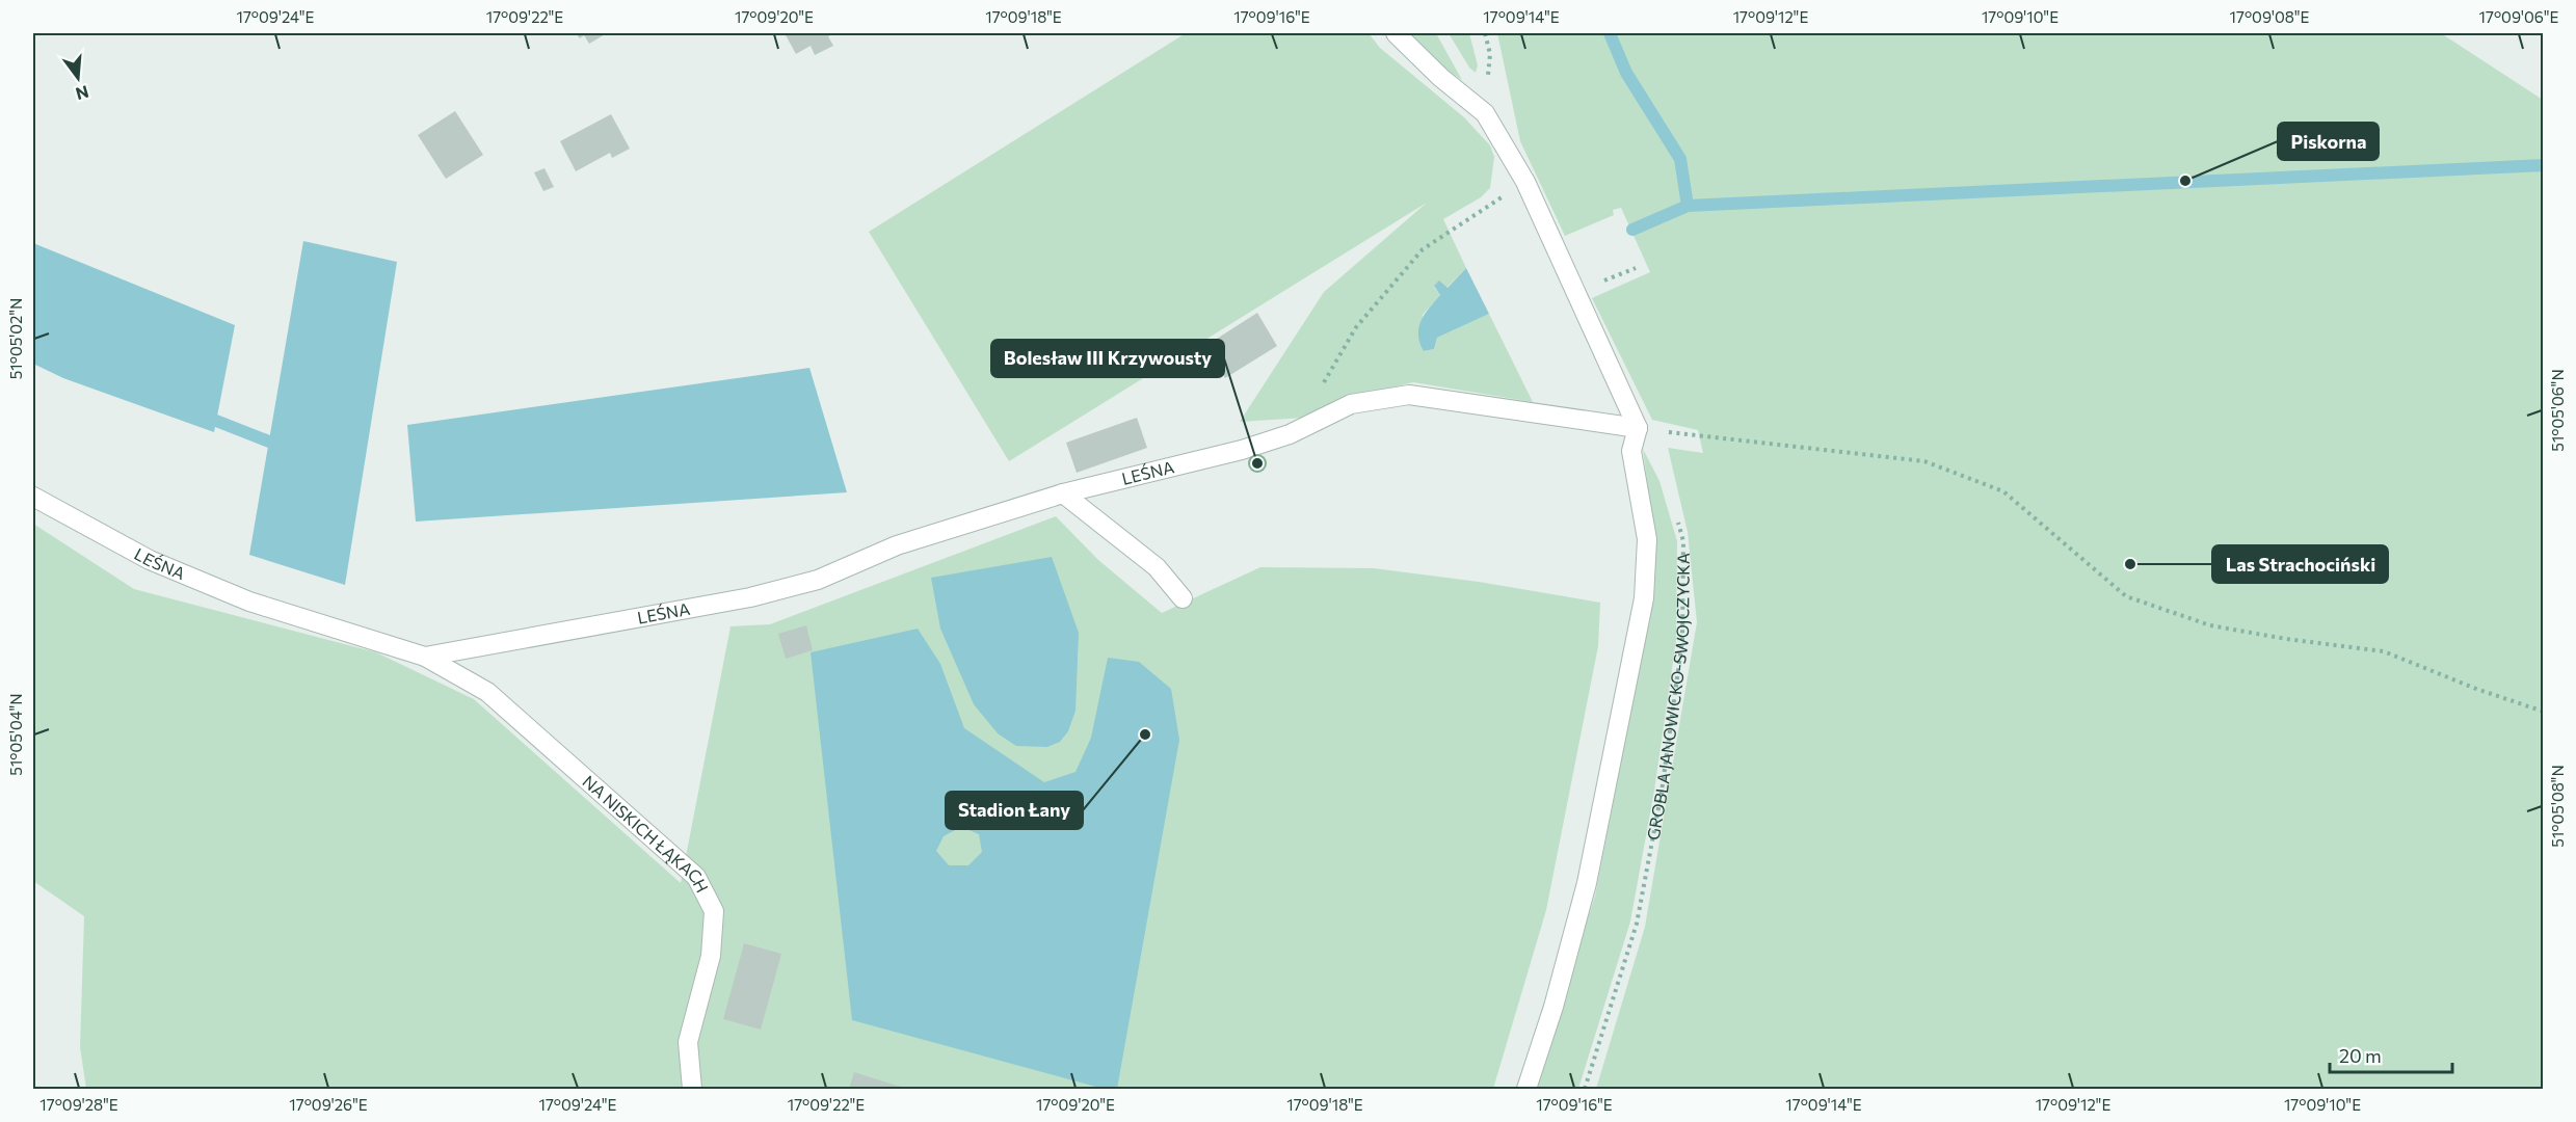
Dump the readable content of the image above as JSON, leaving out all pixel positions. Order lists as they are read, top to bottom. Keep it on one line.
{"streets":{"street":["LEŚNA","NA NISKICH ŁĄKACH"],"path":["GROBLA JANOWICKO-SWOJCZYCKA"]},"crossings":[["LEŚNA","NA NISKICH ŁĄKACH"]],"places":["Piskorna","Bolesław III Krzywousty","Las Strachociński","Stadion Łany"],"scale_bar":"20 m","north":"bottom","coordinates":["17°09'24\"E","17°09'22\"E","17°09'20\"E","17°09'18\"E","17°09'16\"E","17°09'14\"E","17°09'12\"E","17°09'10\"E","17°09'08\"E","17°09'06\"E","51°05'02\"N","51°05'06\"N","51°05'04\"N","51°05'08\"N","17°09'28\"E","17°09'26\"E"]}
